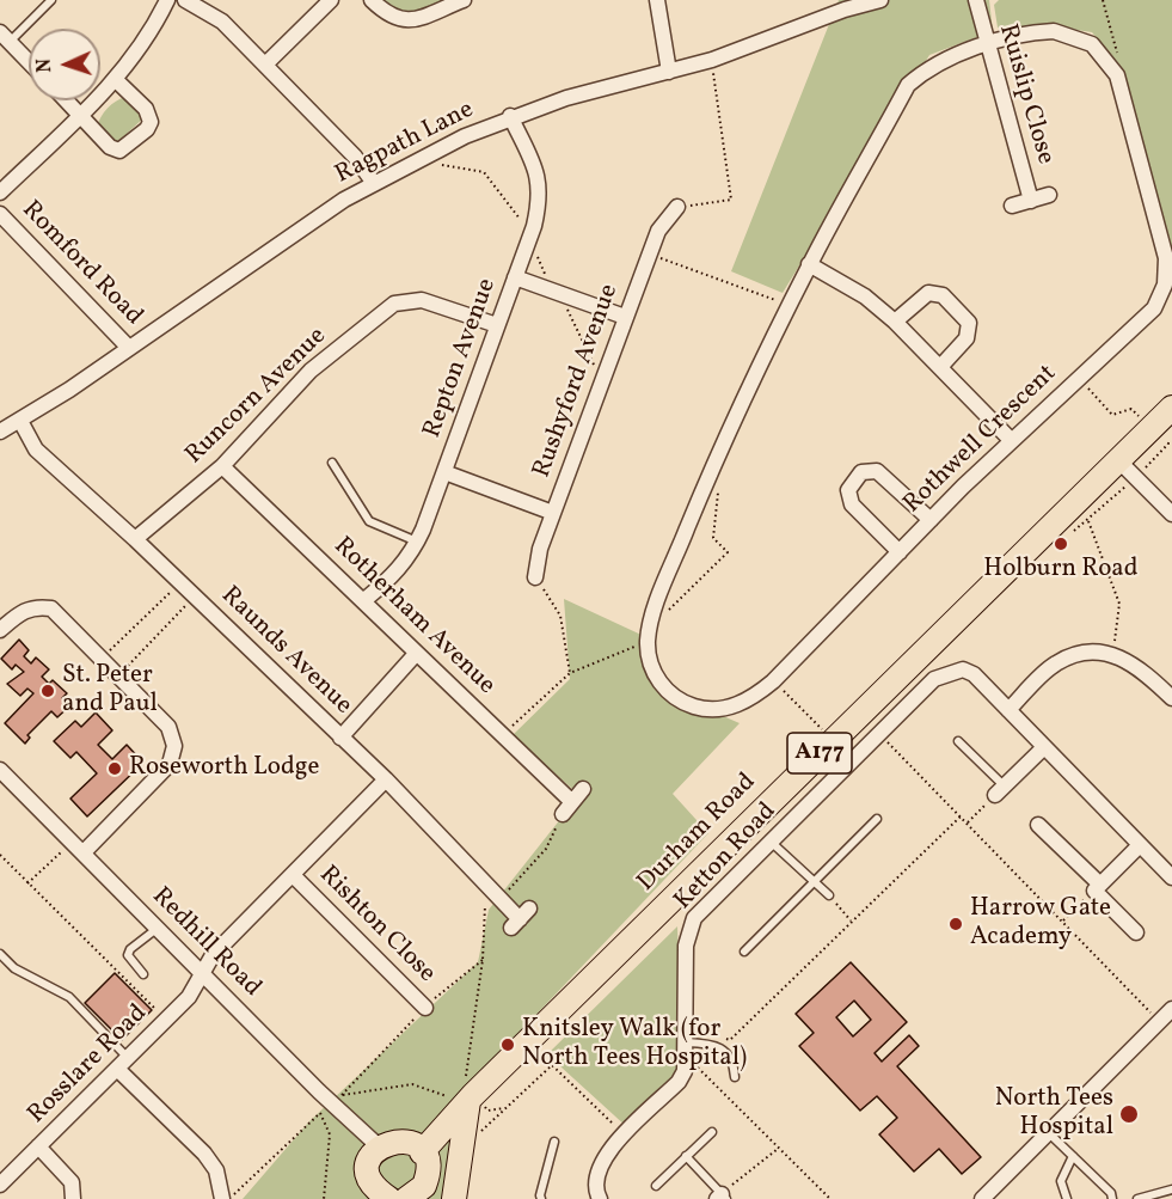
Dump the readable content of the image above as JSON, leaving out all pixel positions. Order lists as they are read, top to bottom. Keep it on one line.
{"streets":{"main road":["A177","Durham Road"],"street":["Ruislip Close","Ragpath Lane","Romford Road","Repton Avenue","Rushyford Avenue","Runcorn Avenue","Rothwell Crescent","Rotherham Avenue","Raunds Avenue","Ketton Road","Rishton Close","Redhill Road","Rosslare Road"]},"crossings":[["Ruislip Close","Rothwell Crescent"],["Ragpath Lane","Romford Road"],["Ragpath Lane","Repton Avenue"],["Ragpath Lane","Raunds Avenue"],["Repton Avenue","Runcorn Avenue"],["Repton Avenue","Rotherham Avenue"],["Runcorn Avenue","Rotherham Avenue"],["Runcorn Avenue","Raunds Avenue"],["Raunds Avenue","Rosslare Road"],["Rishton Close","Rosslare Road"],["Redhill Road","Rosslare Road"]],"places":["Holburn Road","St. Peter and Paul","Roseworth Lodge","Harrow Gate Academy","Knitsley Walk (for North Tees Hospital)","North Tees Hospital"],"north":"left"}
